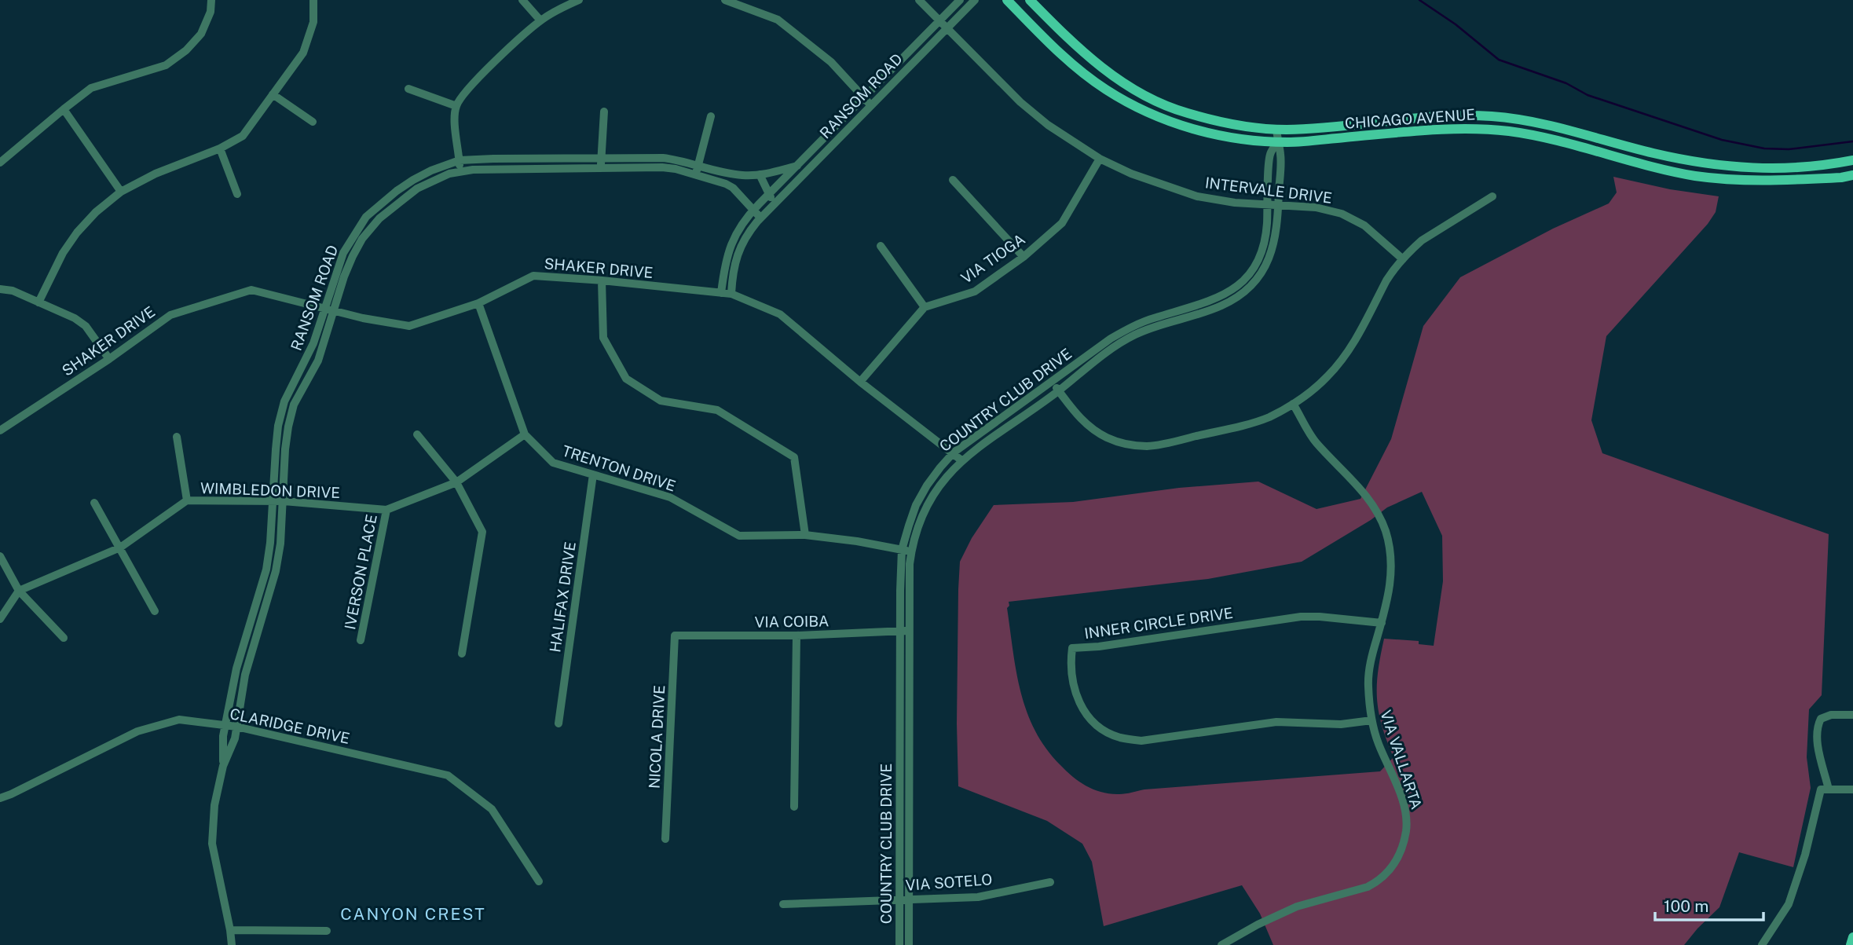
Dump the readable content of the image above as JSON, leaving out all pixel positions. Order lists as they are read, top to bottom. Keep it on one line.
{"streets":{"main road":["CHICAGO AVENUE"],"street":["RANSOM ROAD","INTERVALE DRIVE","VIA TIOGA","SHAKER DRIVE","COUNTRY CLUB DRIVE","TRENTON DRIVE","WIMBLEDON DRIVE","IVERSON PLACE","HALIFAX DRIVE","VIA COIBA","INNER CIRCLE DRIVE","CLARIDGE DRIVE","NICOLA DRIVE","VIA VALLARTA","VIA SOTELO"]},"crossings":[["RANSOM ROAD","INTERVALE DRIVE"],["RANSOM ROAD","SHAKER DRIVE"],["RANSOM ROAD","WIMBLEDON DRIVE"],["RANSOM ROAD","CLARIDGE DRIVE"],["CHICAGO AVENUE","COUNTRY CLUB DRIVE"],["INTERVALE DRIVE","VIA TIOGA"],["INTERVALE DRIVE","COUNTRY CLUB DRIVE"],["SHAKER DRIVE","COUNTRY CLUB DRIVE"],["SHAKER DRIVE","TRENTON DRIVE"],["COUNTRY CLUB DRIVE","TRENTON DRIVE"],["COUNTRY CLUB DRIVE","VIA COIBA"],["COUNTRY CLUB DRIVE","VIA SOTELO"],["TRENTON DRIVE","WIMBLEDON DRIVE"],["TRENTON DRIVE","HALIFAX DRIVE"],["WIMBLEDON DRIVE","IVERSON PLACE"],["VIA COIBA","NICOLA DRIVE"],["INNER CIRCLE DRIVE","VIA VALLARTA"]],"districts":["CANYON CREST"],"scale_bar":"100 m"}
